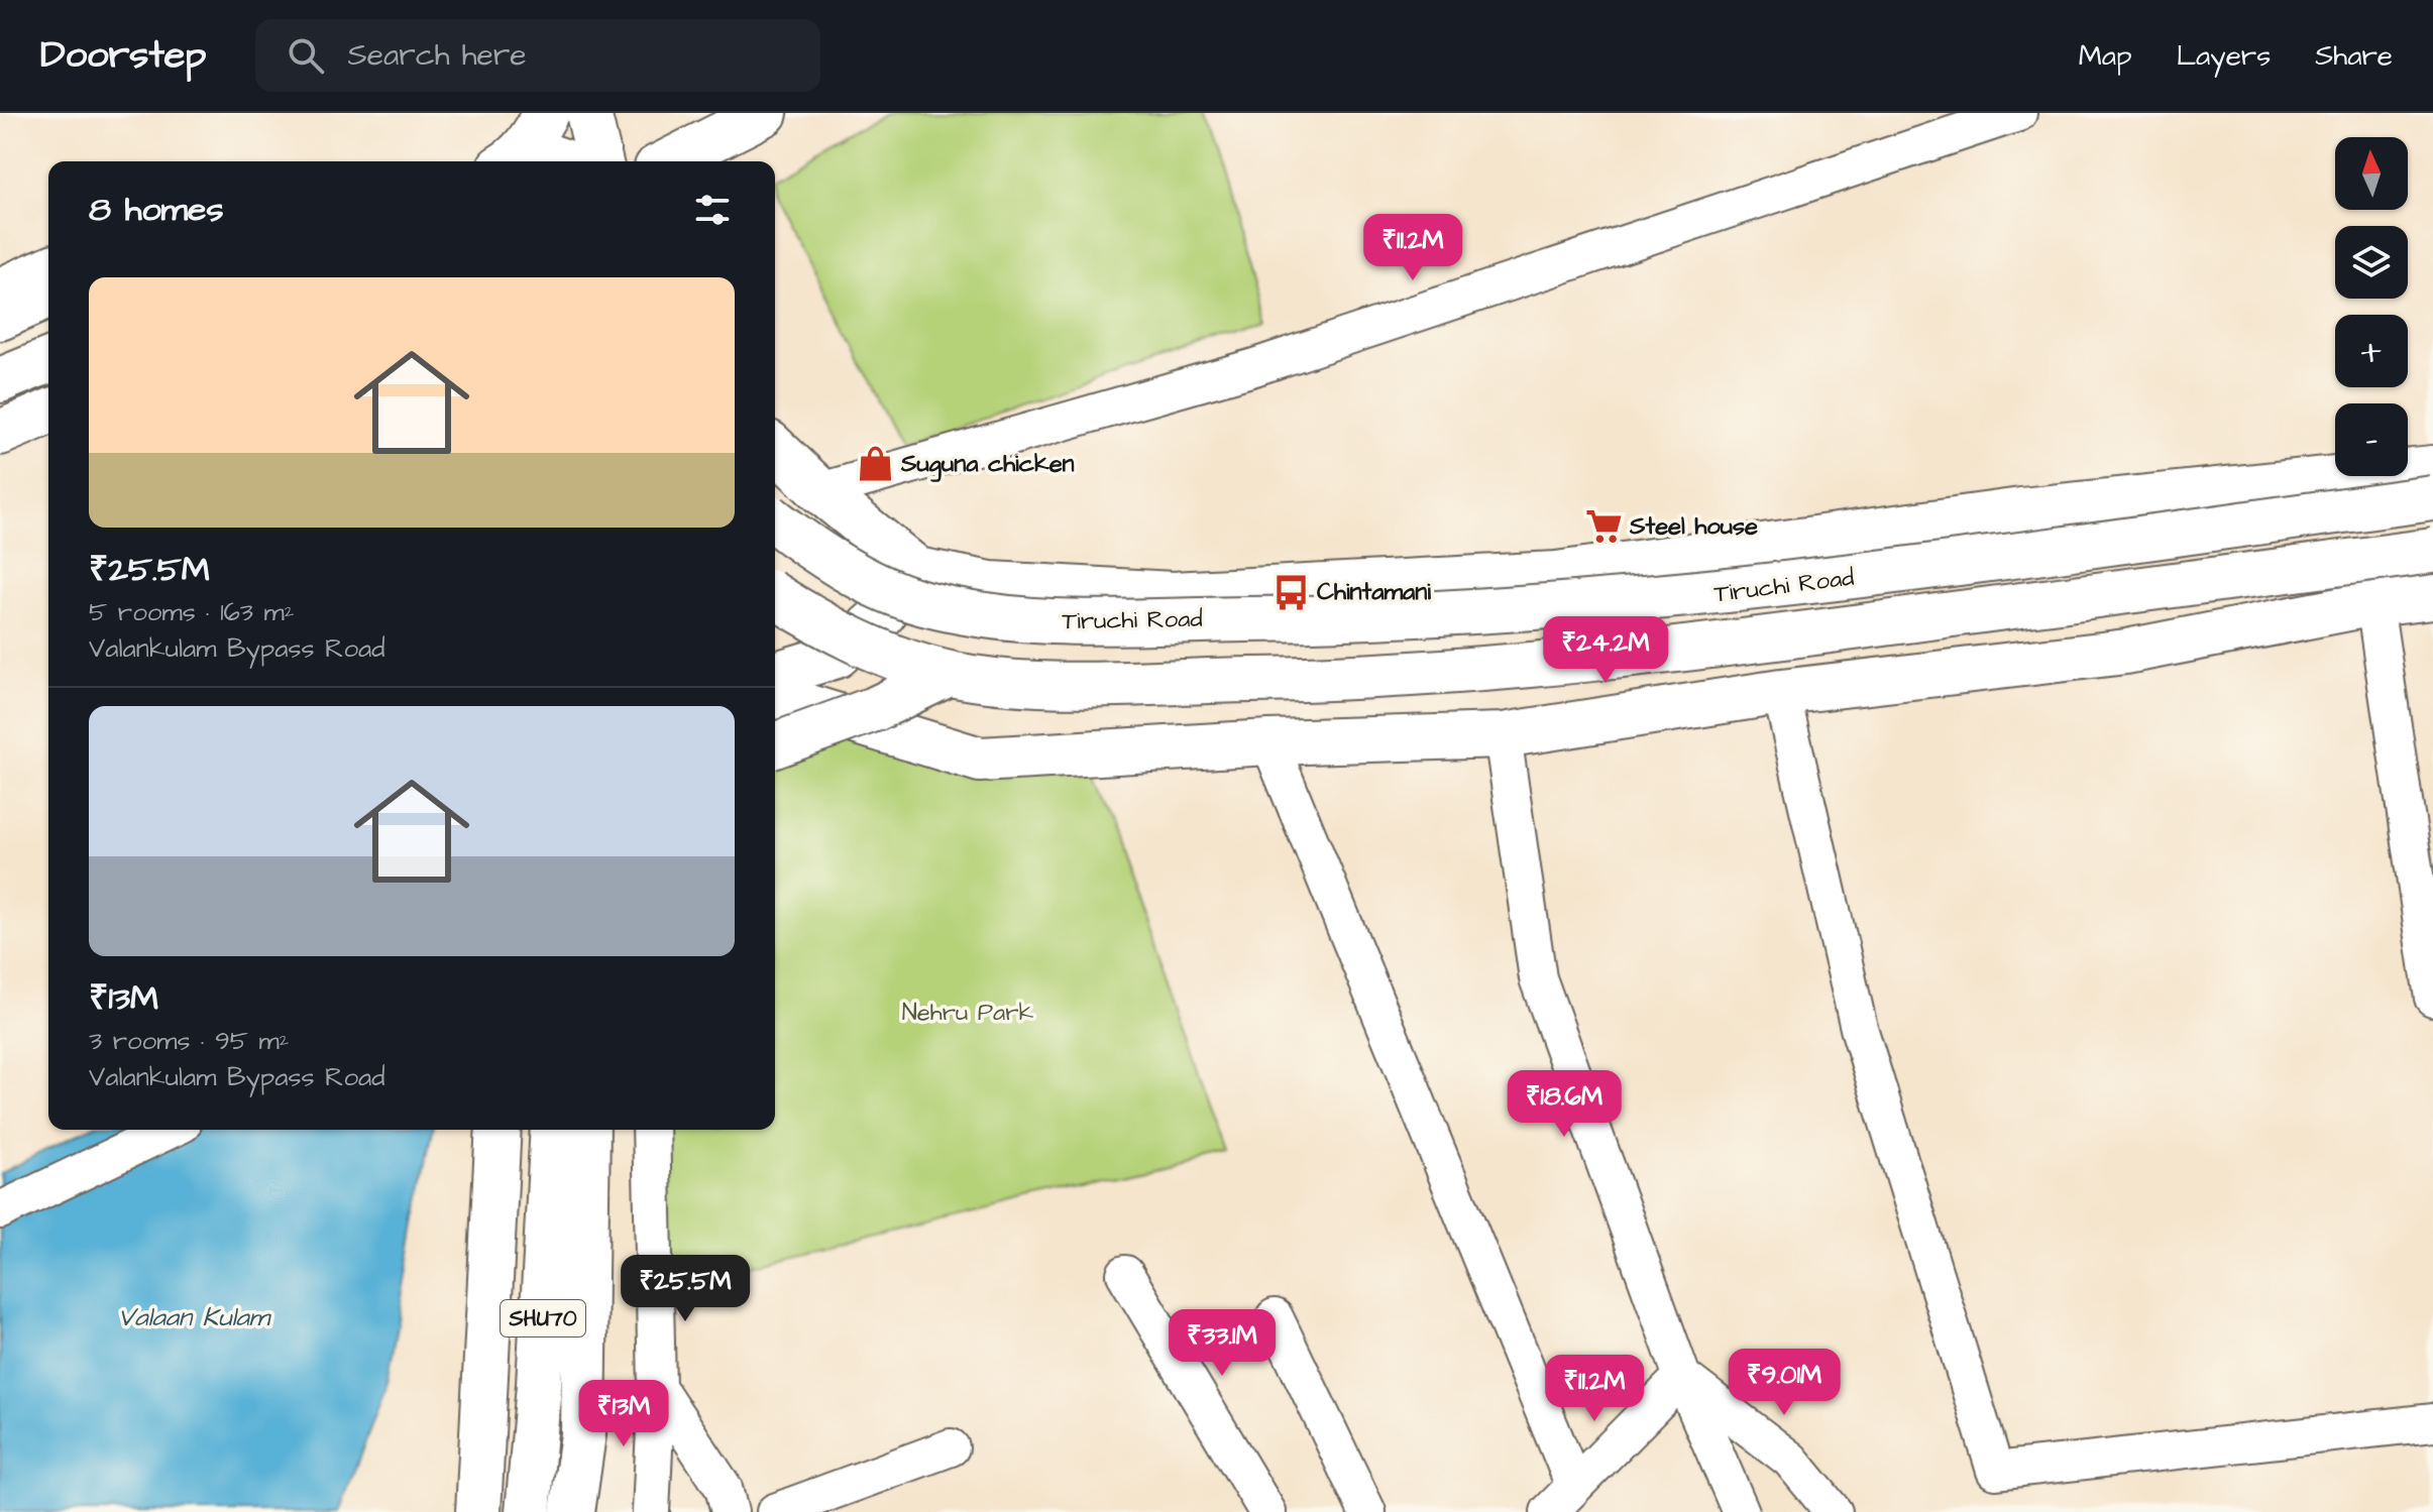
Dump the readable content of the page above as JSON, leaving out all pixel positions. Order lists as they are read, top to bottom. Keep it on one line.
{"streets":{"main road":["Tiruchi Road","SHU70"]},"water":["Valaan Kulam"],"parks":["Nehru Park"],"places":{"shop":["Suguna chicken"],"supermarket":["Steel house"],"bus stop":["Chintamani"]},"north":"top","page":{"header":"Doorstep","search":"Search here","nav":["Map","Layers","Share"],"map_buttons":["+","−"],"heading":"8 homes","price":["₹11.2M","₹24.2M","₹18.6M","₹25.5M","₹33.1M","₹9.01M","₹11.2M","₹13M"],"list":[{"name":"₹25.5M","note":"5 rooms · 163 m² · Valankulam Bypass Road"},{"name":"₹13M","note":"3 rooms · 95 m² · Valankulam Bypass Road"}]}}
